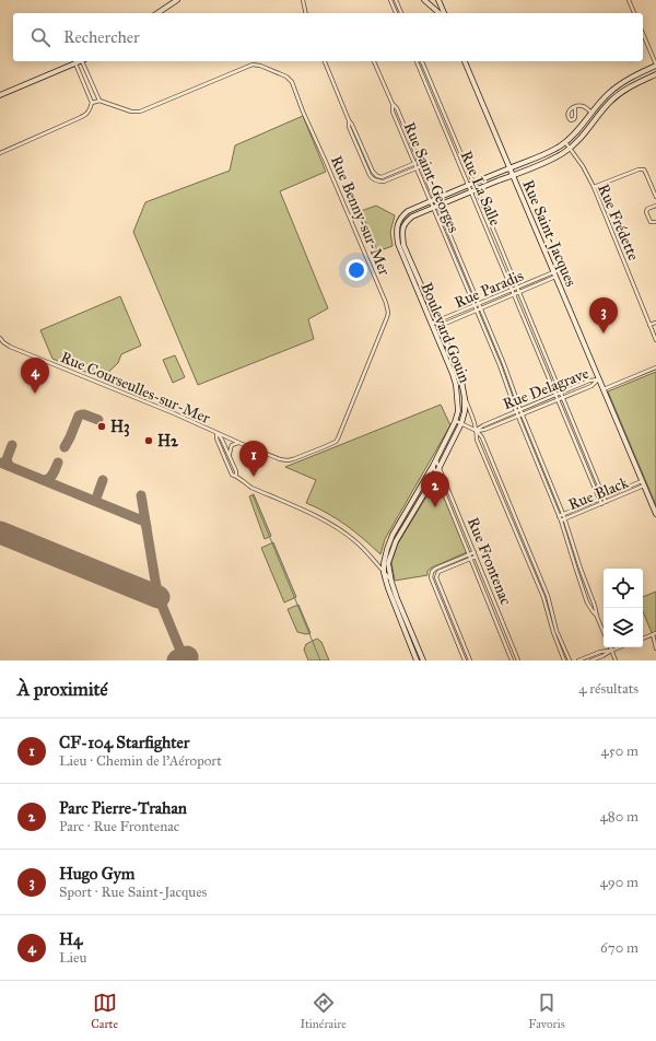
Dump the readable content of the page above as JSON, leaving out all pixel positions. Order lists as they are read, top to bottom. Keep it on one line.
{"streets":{"street":["Rue Saint-Georges","Rue La Salle","Rue Benny-sur-Mer","Rue Frédette","Rue Saint-Jacques","Rue Paradis","Boulevard Gouin","Rue Courseulles-sur-Mer","Rue Delagrave","Rue Black","Rue Frontenac"]},"crossings":[["Rue Saint-Georges","Rue Paradis"],["Rue Saint-Georges","Rue Delagrave"],["Rue Saint-Georges","Rue Black"],["Rue La Salle","Rue Paradis"],["Rue La Salle","Rue Delagrave"],["Rue La Salle","Rue Black"],["Rue Benny-sur-Mer","Rue Courseulles-sur-Mer"],["Rue Saint-Jacques","Rue Paradis"],["Rue Saint-Jacques","Rue Delagrave"],["Rue Saint-Jacques","Rue Black"],["Rue Paradis","Boulevard Gouin"],["Boulevard Gouin","Rue Frontenac"]],"places":["H3","H2"],"page":{"search":"Rechercher","pins":["3","4","1","2"],"heading":["À proximité","4 résultats"],"list":[{"mark":"1","name":"CF-104 Starfighter","note":"Lieu · Chemin de l'Aéroport","value":"450 m"},{"mark":"2","name":"Parc Pierre-Trahan","note":"Parc · Rue Frontenac","value":"480 m"},{"mark":"3","name":"Hugo Gym","note":"Sport · Rue Saint-Jacques","value":"490 m"},{"mark":"4","name":"H4","note":"Lieu","value":"670 m"}],"nav":["Carte","Itinéraire","Favoris"]}}
